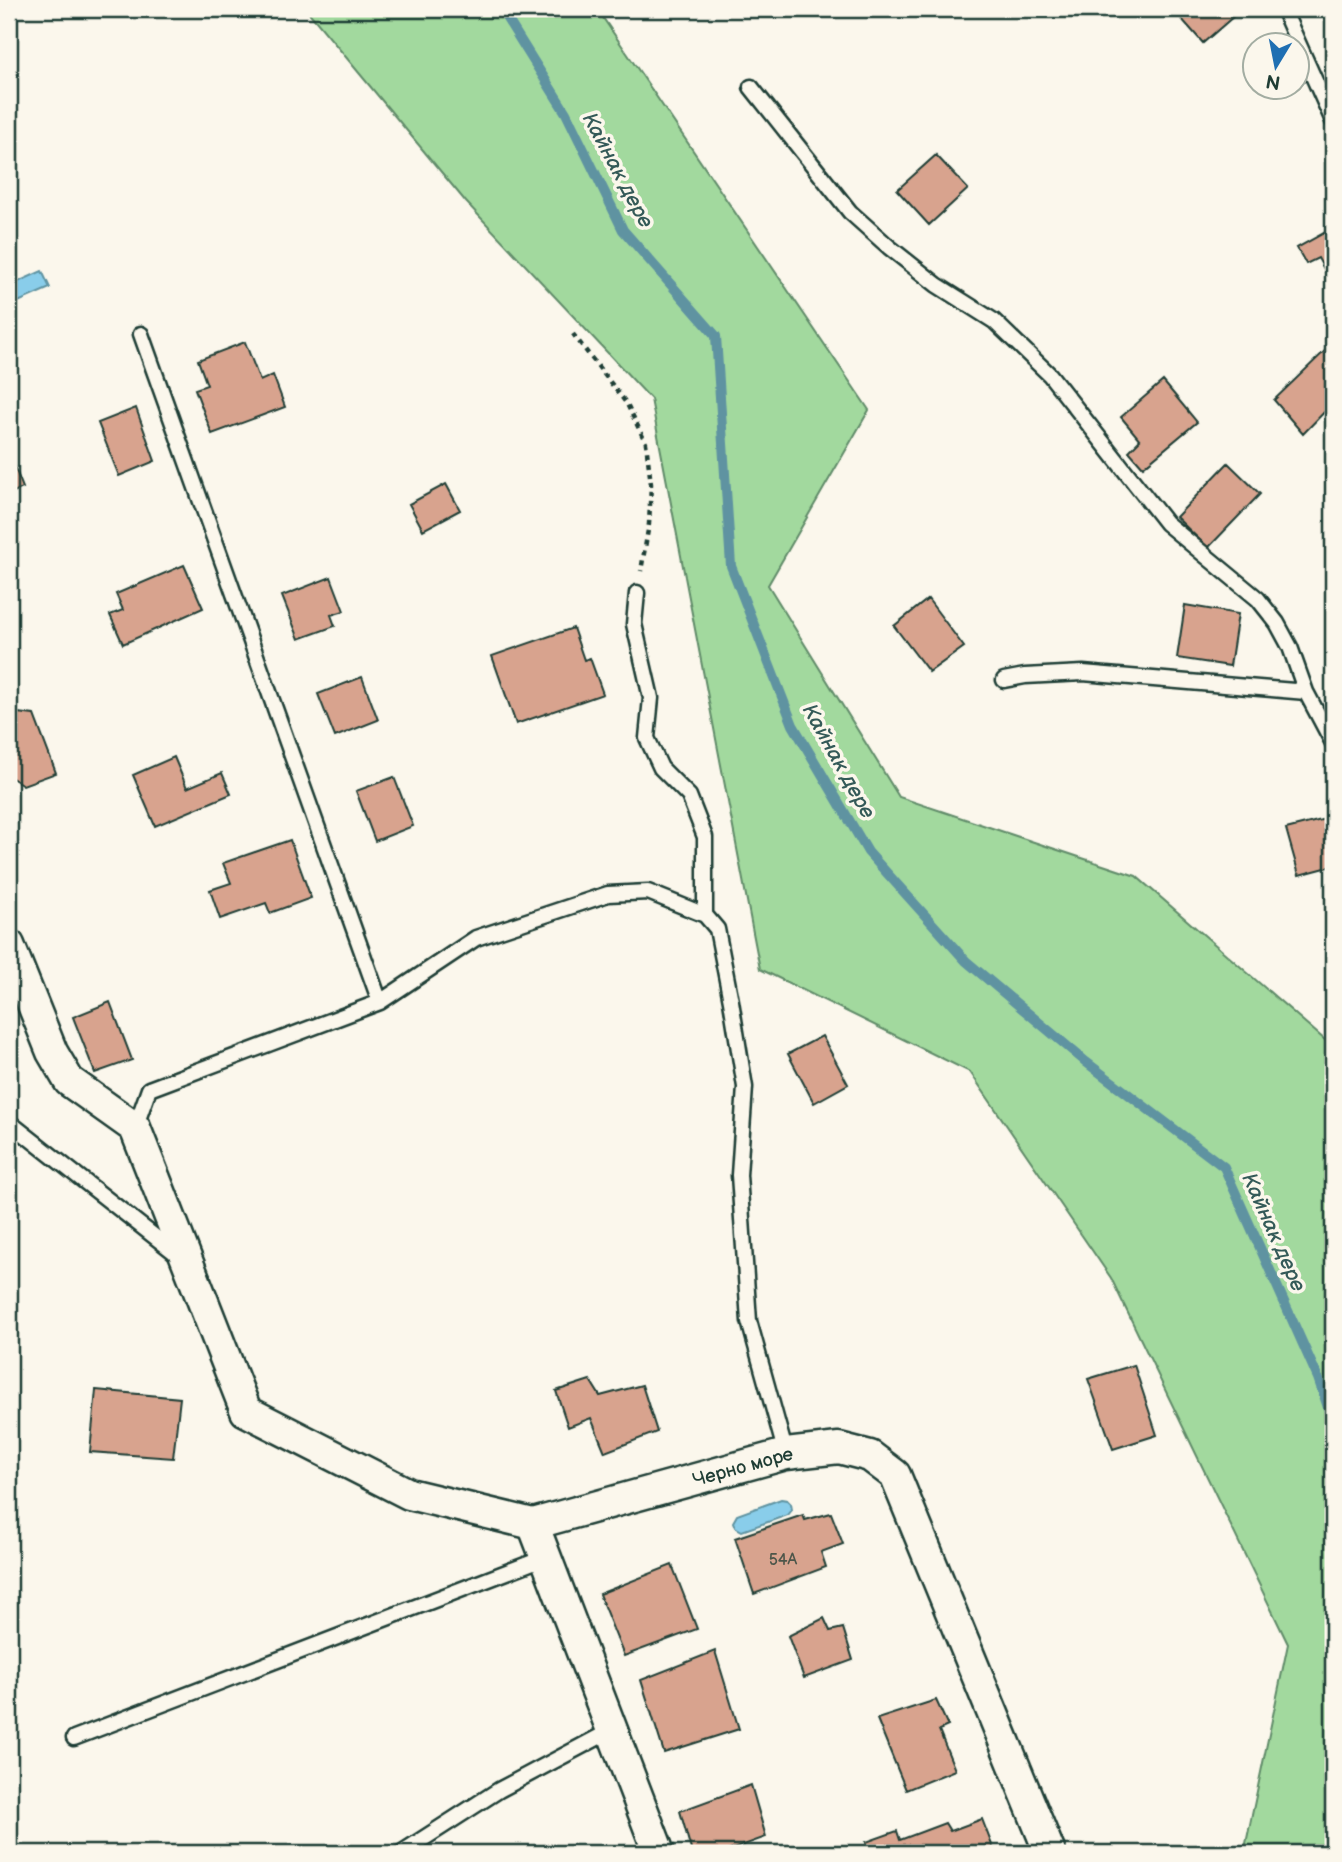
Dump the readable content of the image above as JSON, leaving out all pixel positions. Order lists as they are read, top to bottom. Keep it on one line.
{"streets":{"street":["Черно море"]},"water":["Кайнак дере"],"house_numbers":["54А"],"north":"bottom"}
